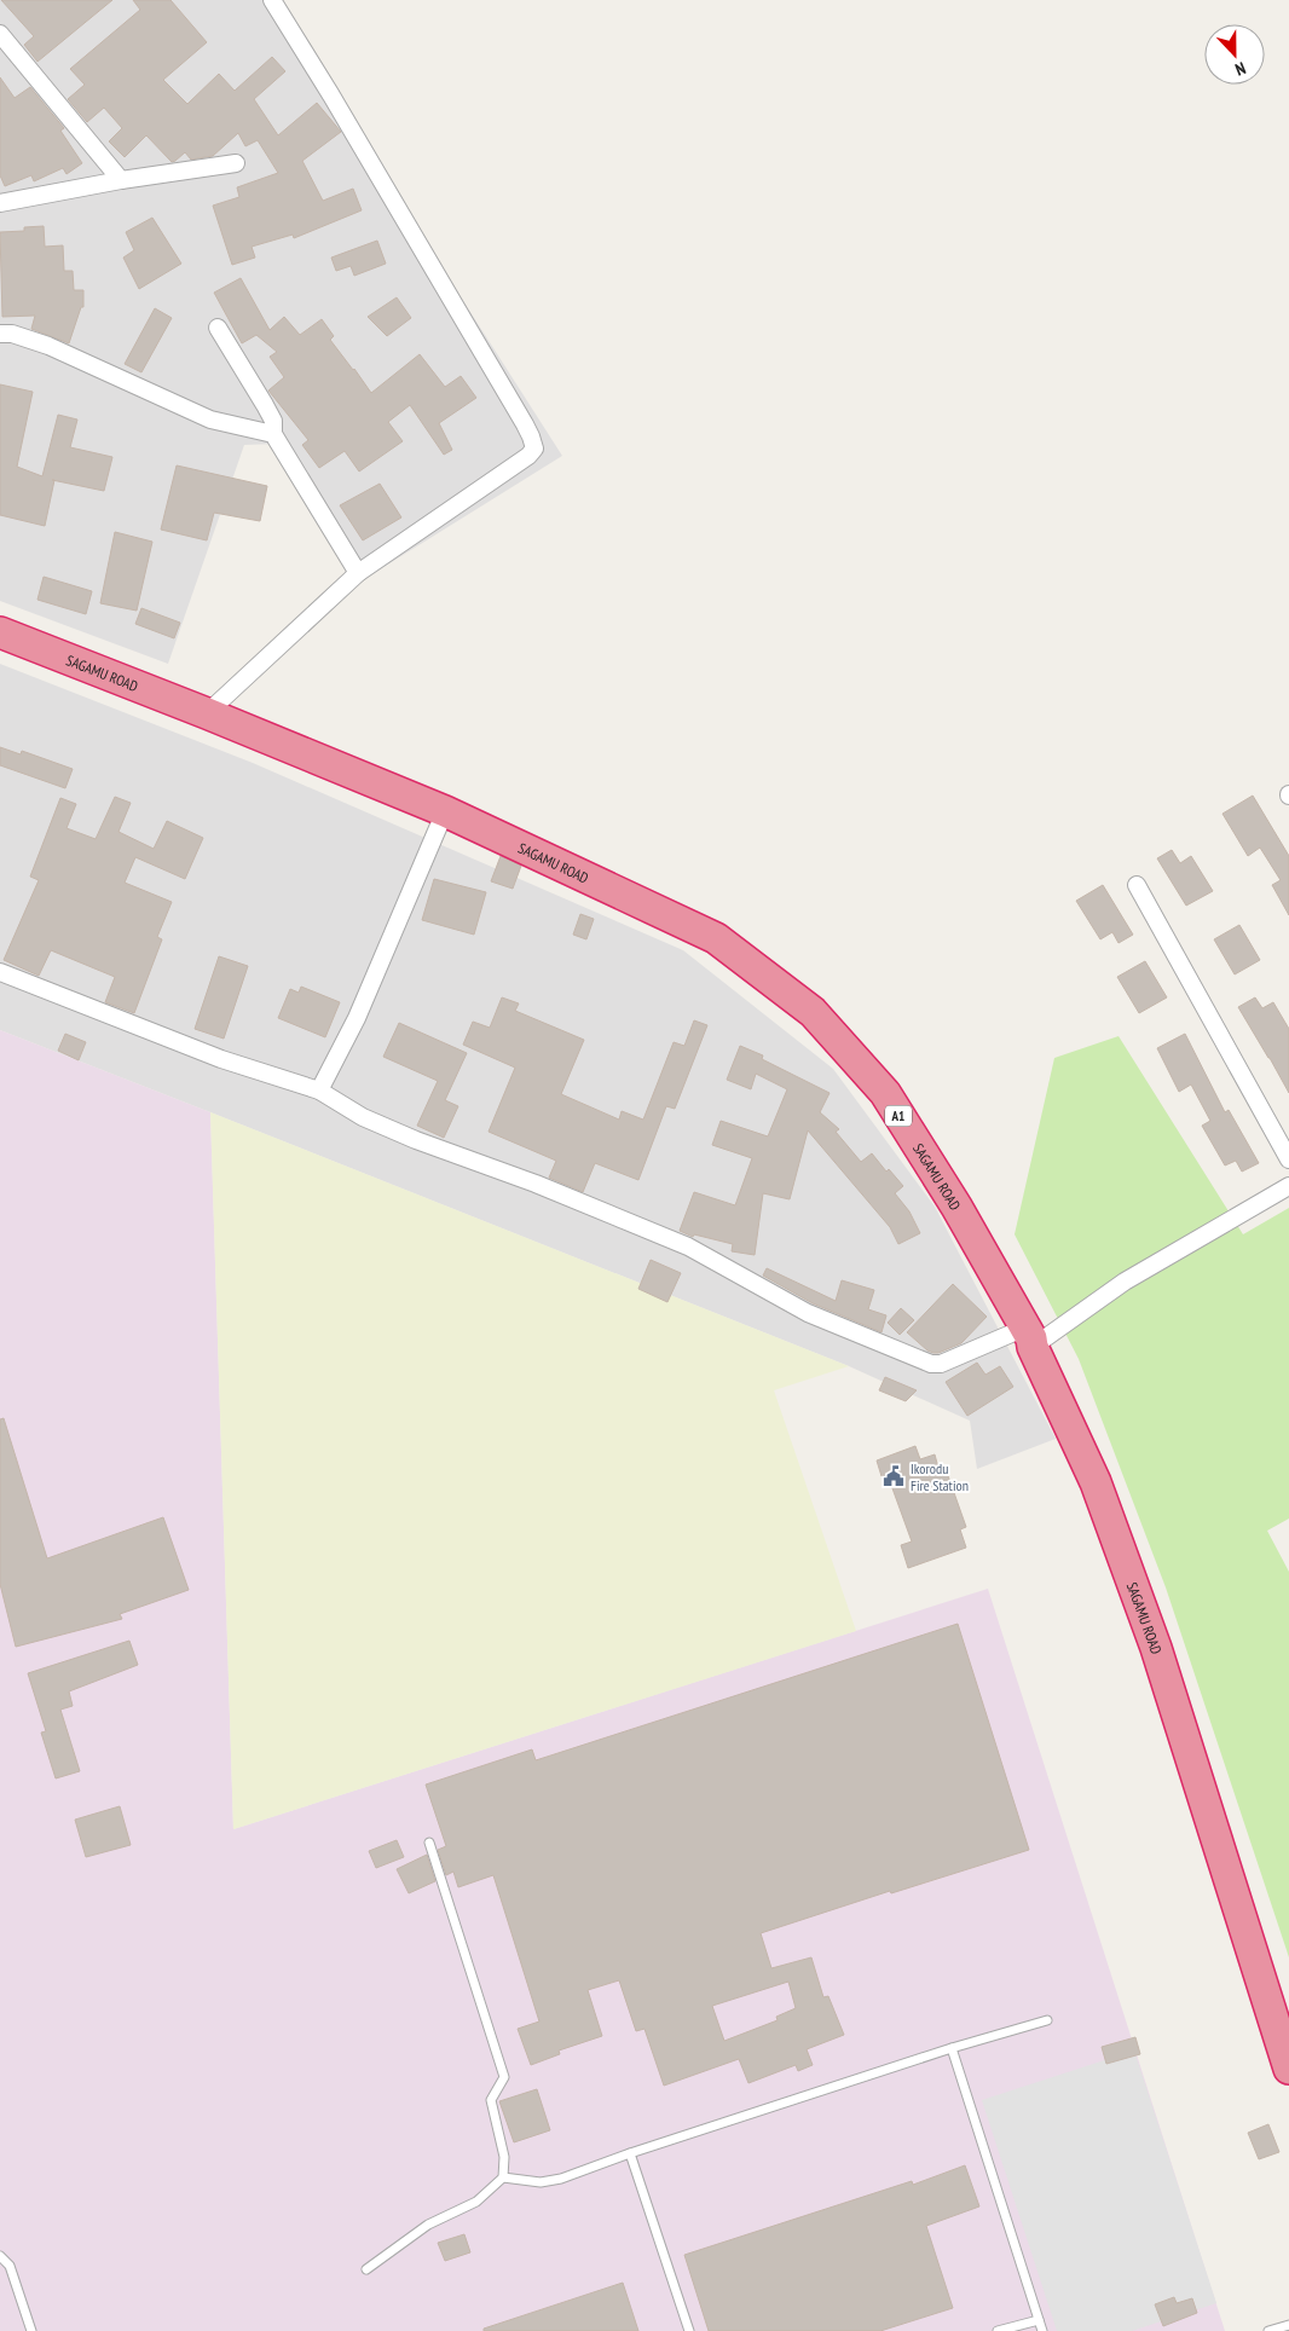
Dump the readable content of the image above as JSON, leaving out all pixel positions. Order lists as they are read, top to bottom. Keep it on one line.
{"streets":{"highway":["SAGAMU ROAD","A1"]},"places":{"public building":["Ikorodu Fire Station"]},"north":"bottom"}
